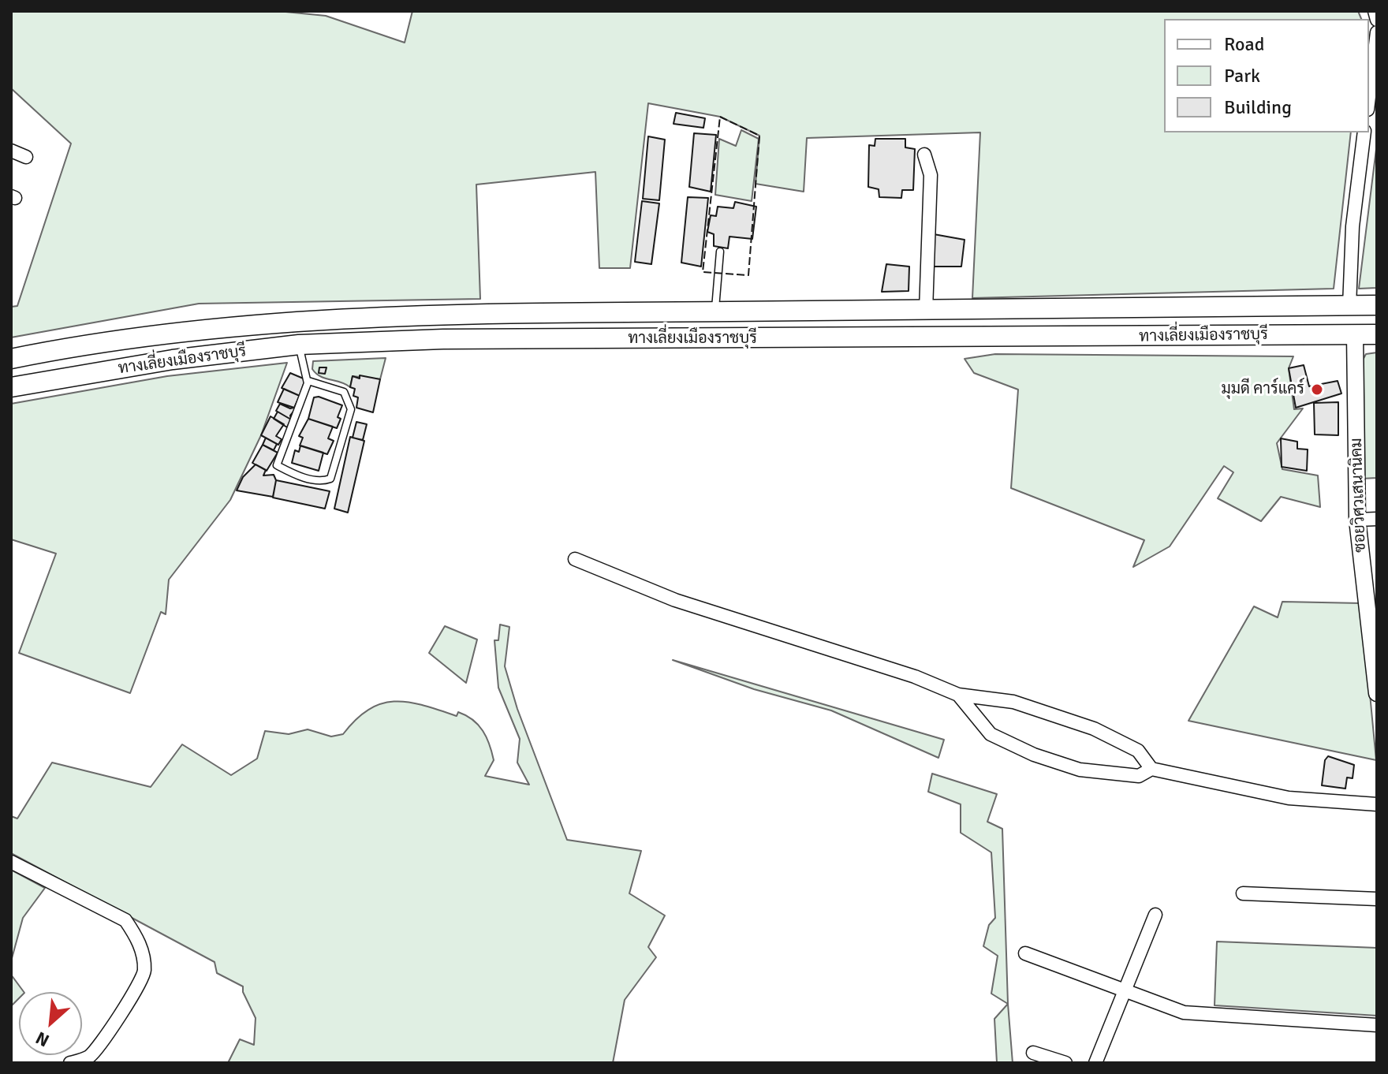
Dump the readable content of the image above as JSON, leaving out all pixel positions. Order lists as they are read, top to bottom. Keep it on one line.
{"streets":{"main road":["ทางเลี่ยงเมืองราชบุรี"],"street":["ซอยวิศวเสนานิคม"]},"crossings":[["ทางเลี่ยงเมืองราชบุรี","ซอยวิศวเสนานิคม"]],"places":["มุมดี คาร์แคร์"],"legend":["Road","Park","Building"],"north":"bottom left"}
